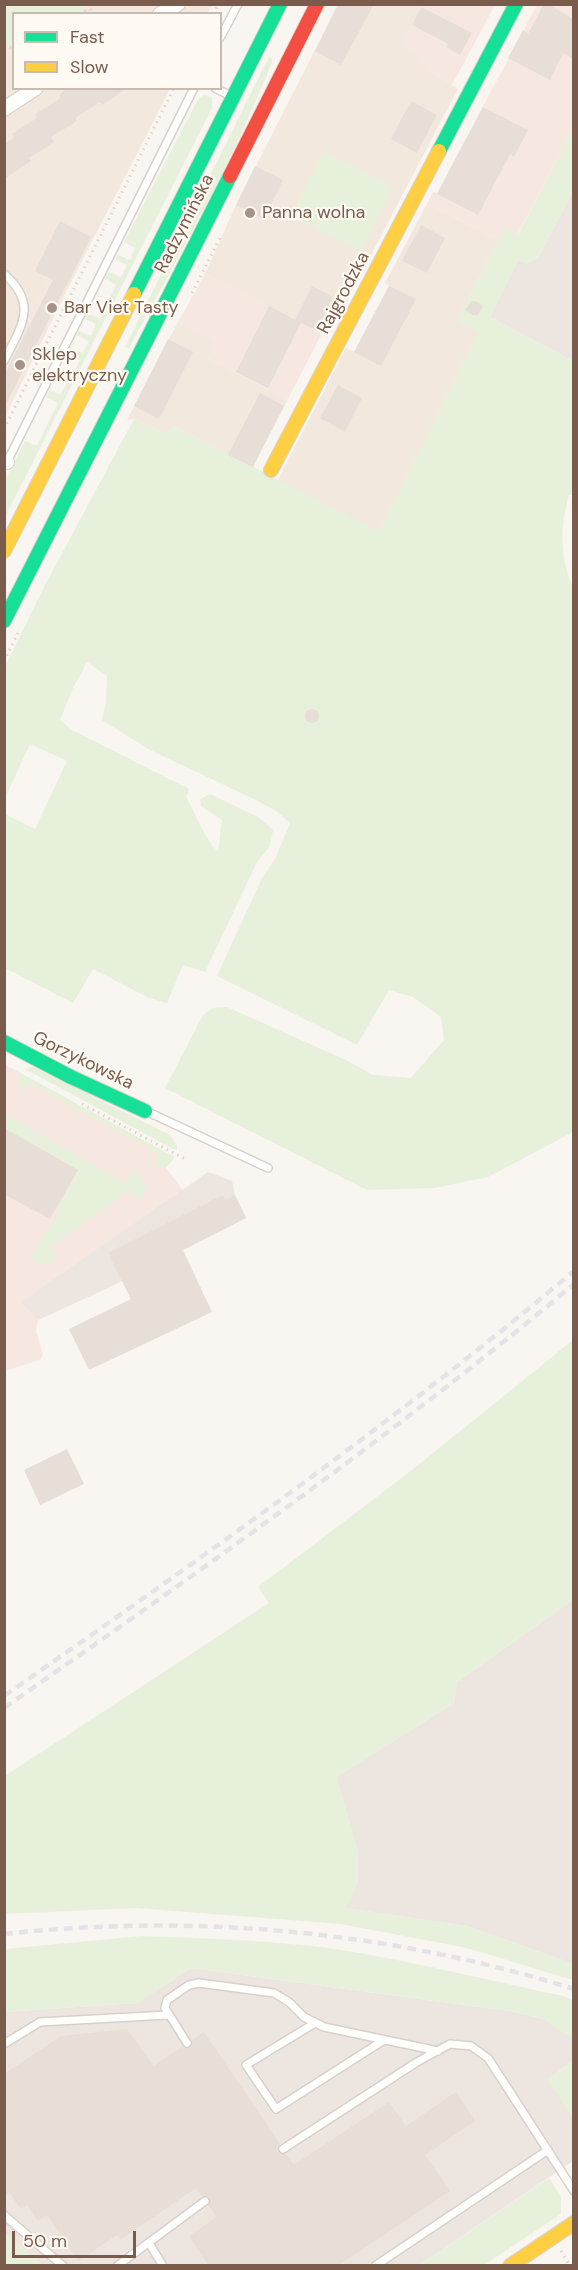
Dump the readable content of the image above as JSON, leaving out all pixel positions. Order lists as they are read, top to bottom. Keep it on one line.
{"streets":{"main road":["Radzymińska","Rajgrodzka","Gorzykowska"]},"places":["Panna wolna","Bar Viet Tasty","Sklep elektryczny"],"legend":["Fast","Slow"],"scale_bar":"50 m"}
